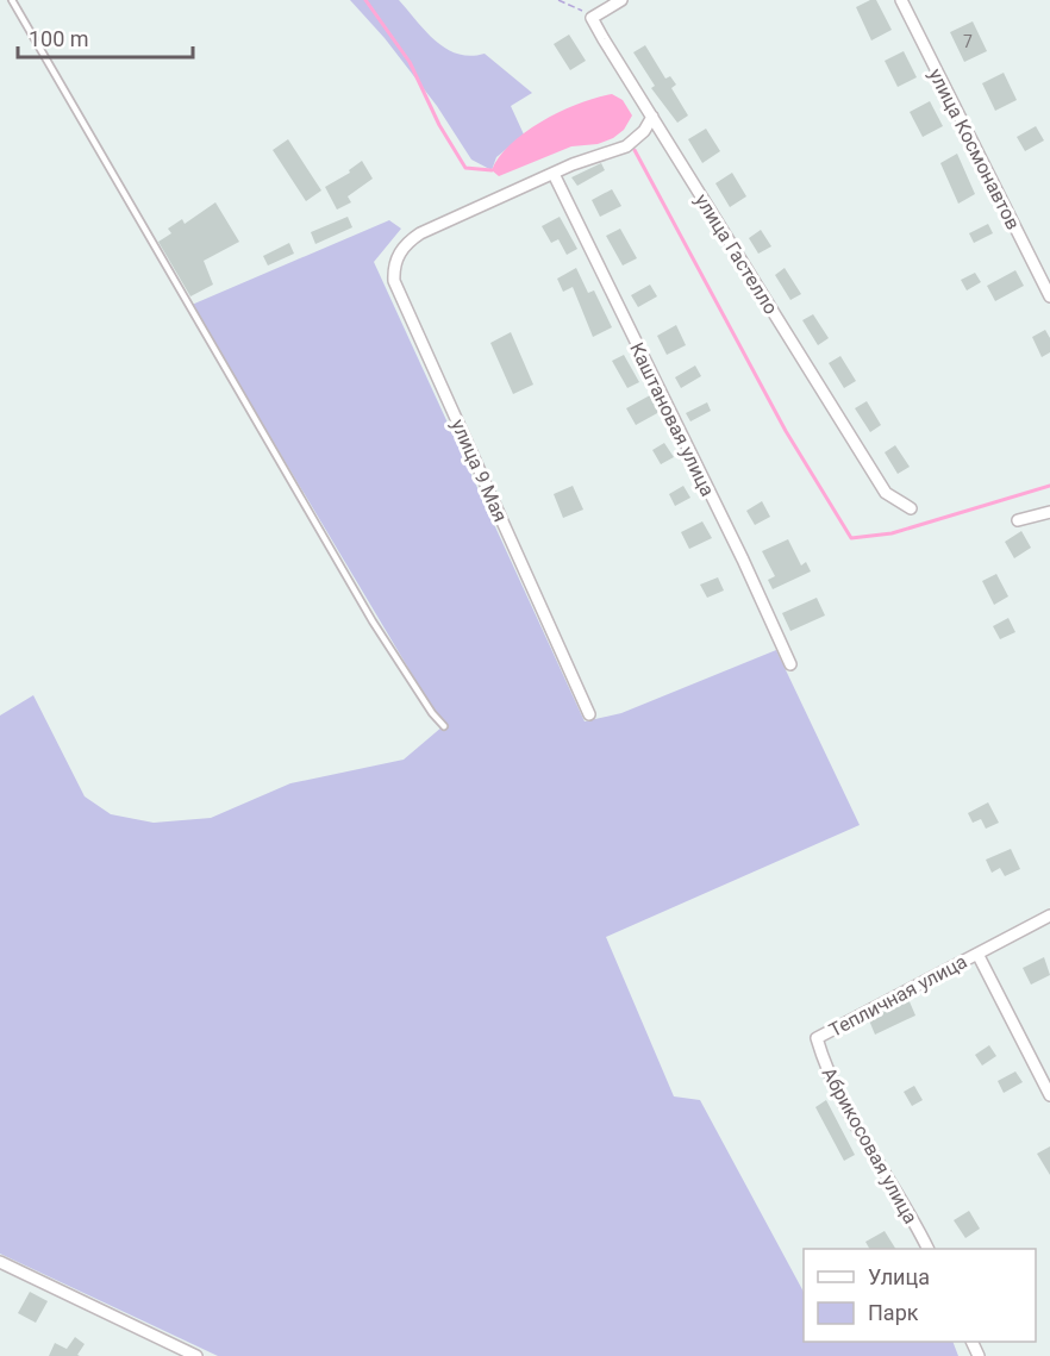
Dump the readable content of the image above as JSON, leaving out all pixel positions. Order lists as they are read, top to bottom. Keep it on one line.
{"streets":{"street":["улица Космонавтов","улица Гастелло","Каштановая улица","улица 9 Мая","Тепличная улица","Абрикосовая улица"]},"crossings":[["Каштановая улица","улица 9 Мая"],["Тепличная улица","Абрикосовая улица"]],"house_numbers":["7"],"legend":["Улица","Парк"],"scale_bar":"100 m"}
